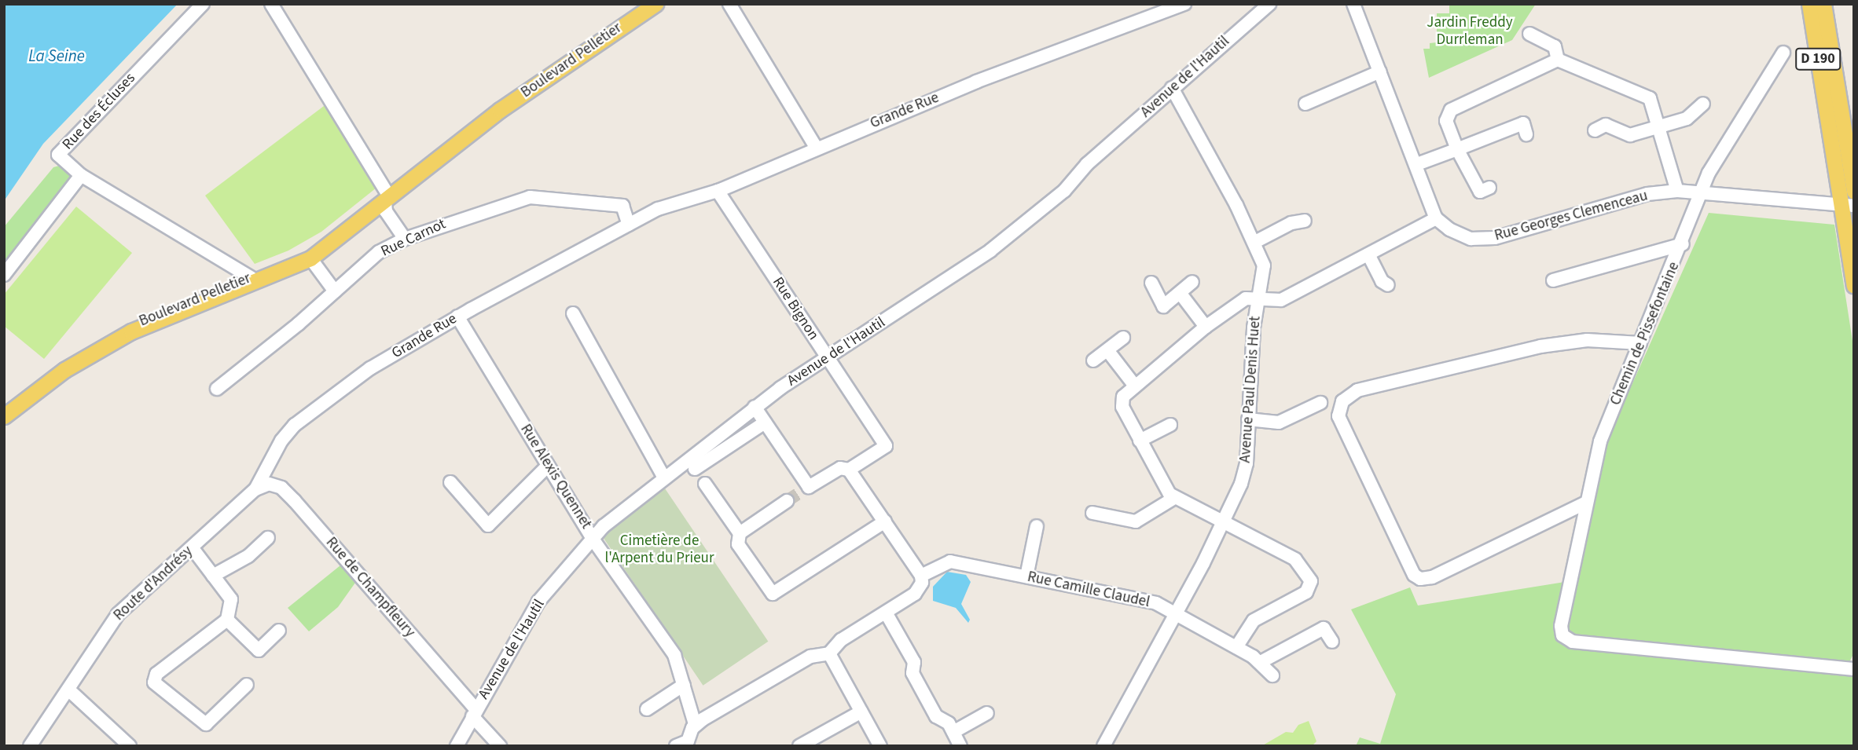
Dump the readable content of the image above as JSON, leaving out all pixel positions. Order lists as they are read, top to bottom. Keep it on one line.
{"streets":{"main road":["D 190","Boulevard Pelletier"],"street":["Avenue de l'Hautil","Grande Rue","Rue des Écluses","Rue Georges Clemenceau","Rue Carnot","Rue Bignon","Chemin de Pissefontaine","Avenue Paul Denis Huet","Rue Alexis Quennet","Route d'Andrésy","Rue de Champfleury","Rue Camille Claudel"]},"crossings":[["D 190","Rue Georges Clemenceau"],["Avenue de l'Hautil","Rue Bignon"],["Avenue de l'Hautil","Avenue Paul Denis Huet"],["Avenue de l'Hautil","Rue Alexis Quennet"],["Avenue de l'Hautil","Rue de Champfleury"],["Grande Rue","Rue Carnot"],["Grande Rue","Rue Bignon"],["Grande Rue","Rue Alexis Quennet"],["Grande Rue","Route d'Andrésy"],["Grande Rue","Rue de Champfleury"],["Rue Georges Clemenceau","Chemin de Pissefontaine"],["Avenue Paul Denis Huet","Rue Camille Claudel"]],"water":["La Seine"],"parks":["Jardin Freddy Durrleman","Cimetière de l'Arpent du Prieur"]}
